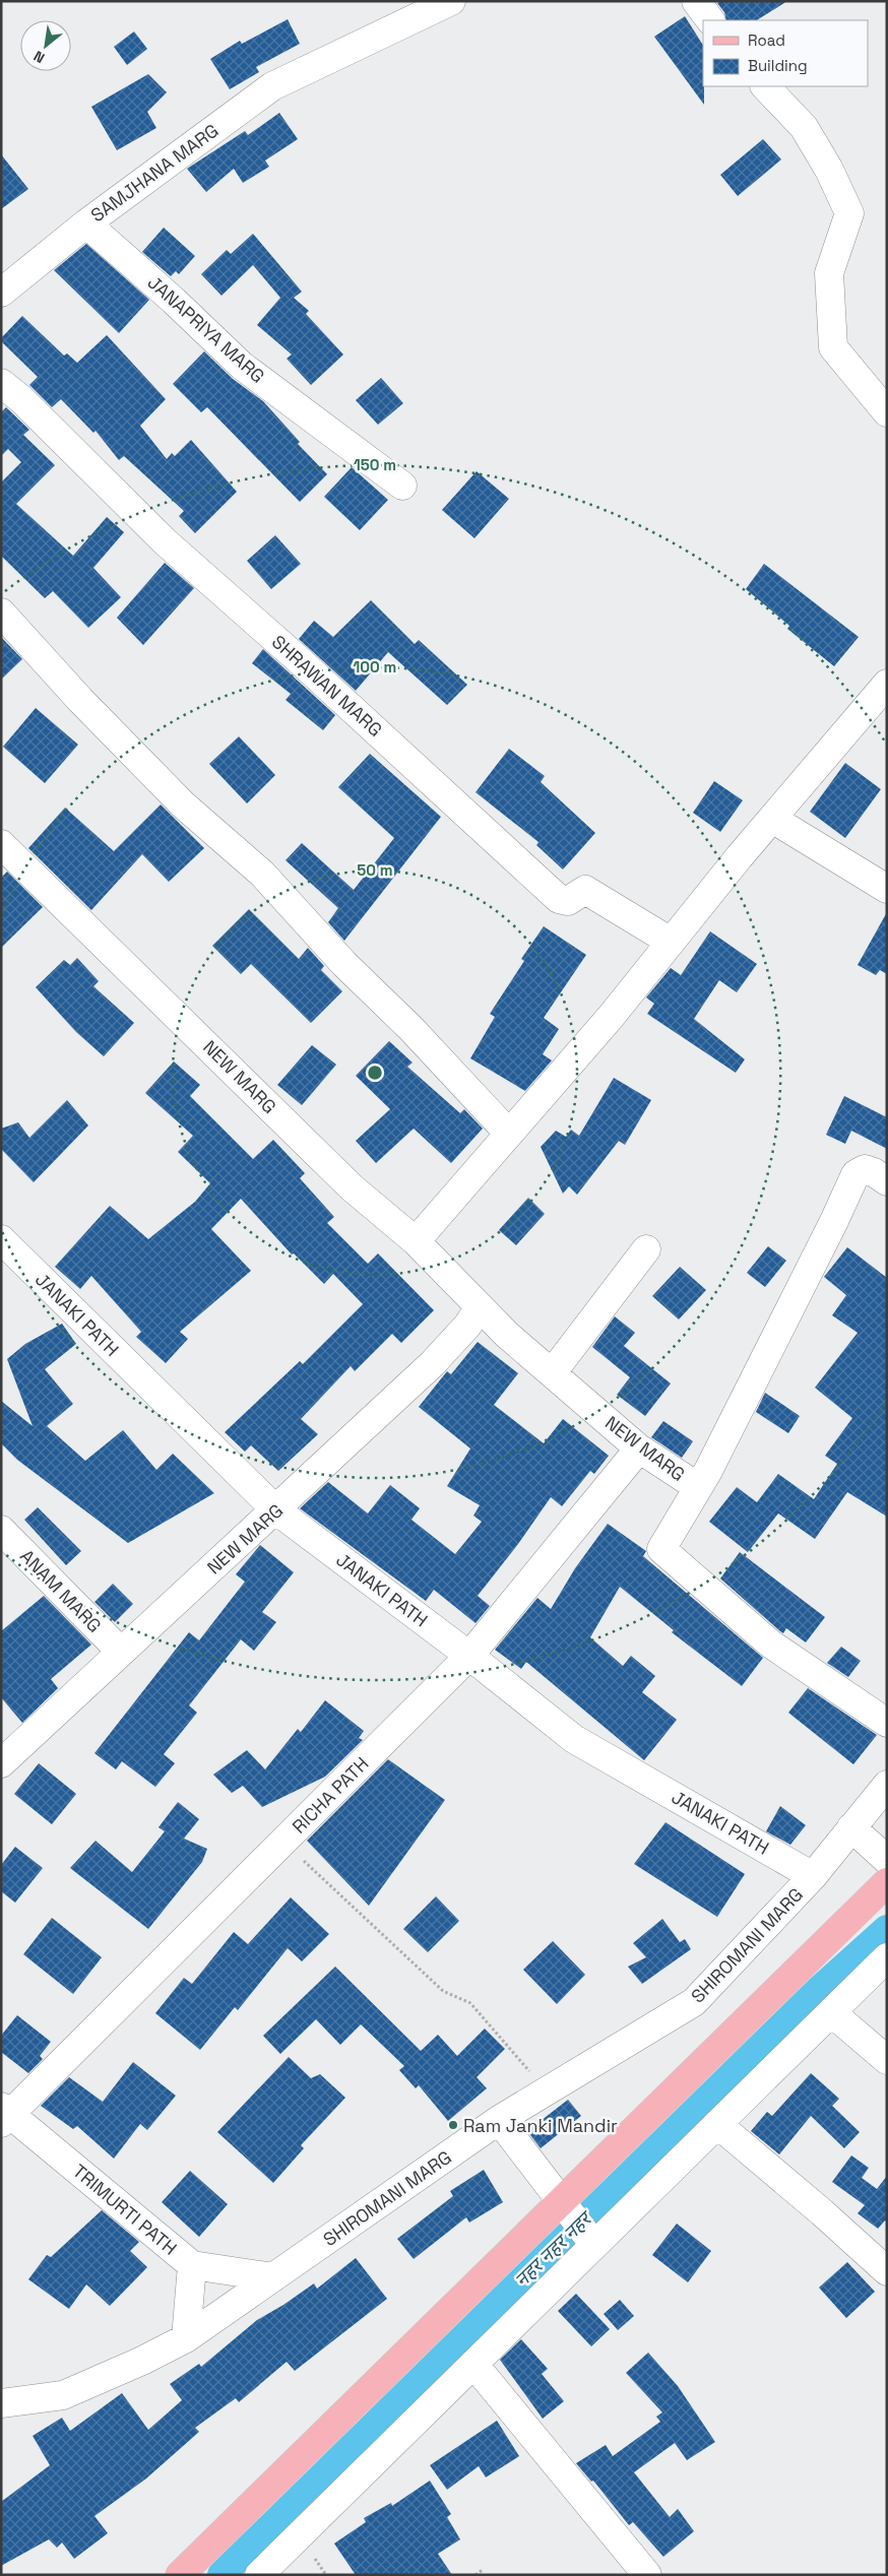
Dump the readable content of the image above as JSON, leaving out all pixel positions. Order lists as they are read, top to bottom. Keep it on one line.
{"streets":{"street":["SAMJHANA MARG","JANAPRIYA MARG","SHRAWAN MARG","NEW MARG","JANAKI PATH","ANAM MARG","RICHA PATH","SHIROMANI MARG","TRIMURTI PATH"]},"crossings":[["SAMJHANA MARG","JANAPRIYA MARG"],["NEW MARG","JANAKI PATH"],["NEW MARG","ANAM MARG"],["NEW MARG","RICHA PATH"],["JANAKI PATH","RICHA PATH"],["JANAKI PATH","SHIROMANI MARG"],["RICHA PATH","TRIMURTI PATH"],["SHIROMANI MARG","TRIMURTI PATH"]],"water":["नहर नहर नहर"],"places":["Ram Janki Mandir"],"legend":["Road","Building"],"north":"bottom left","rings":["150 m","100 m","50 m"]}
